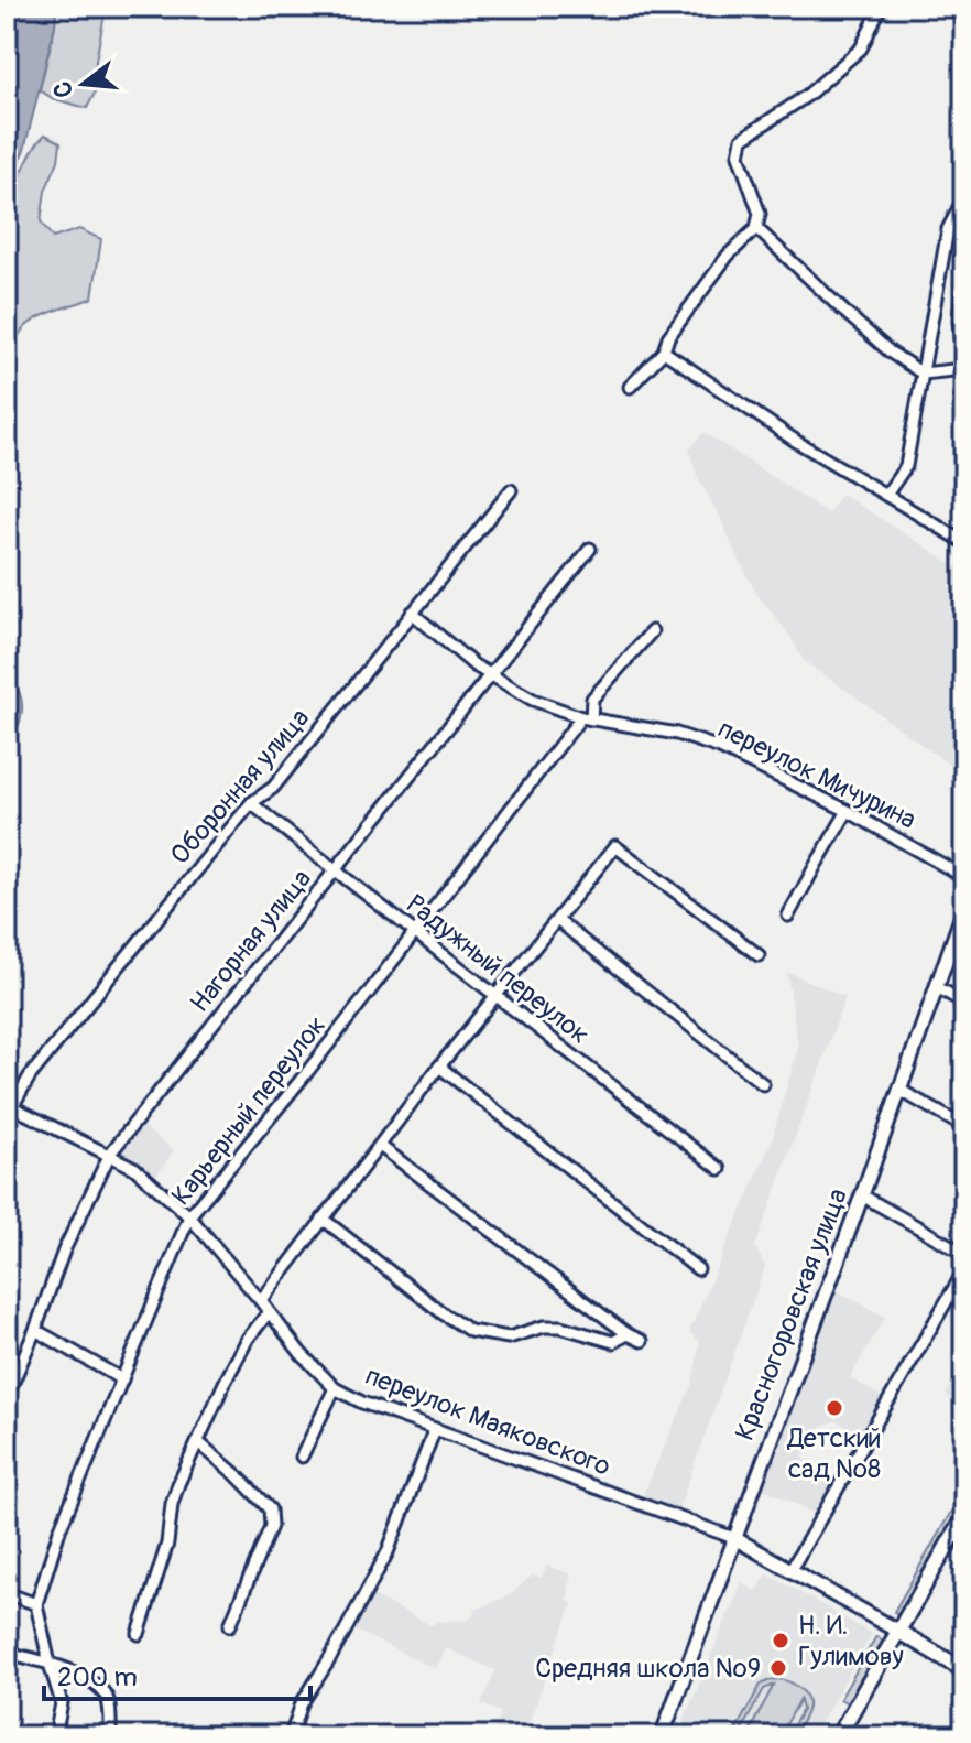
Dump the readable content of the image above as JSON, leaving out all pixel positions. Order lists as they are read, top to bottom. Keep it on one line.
{"streets":{"main road":["переулок Маяковского"],"street":["переулок Мичурина","Оборонная улица","Нагорная улица","Радужный переулок","Карьерный переулок","Красногоровская улица"]},"crossings":[["переулок Мичурина","Оборонная улица"],["переулок Мичурина","Нагорная улица"],["переулок Мичурина","Карьерный переулок"],["Оборонная улица","Радужный переулок"],["Оборонная улица","переулок Маяковского"],["Нагорная улица","Радужный переулок"],["Нагорная улица","переулок Маяковского"],["Радужный переулок","Карьерный переулок"],["Карьерный переулок","переулок Маяковского"],["Красногоровская улица","переулок Маяковского"]],"places":["Детский сад №8","Н. И. Гулимову","Средняя школа №9"],"scale_bar":"200 m","north":"left"}
